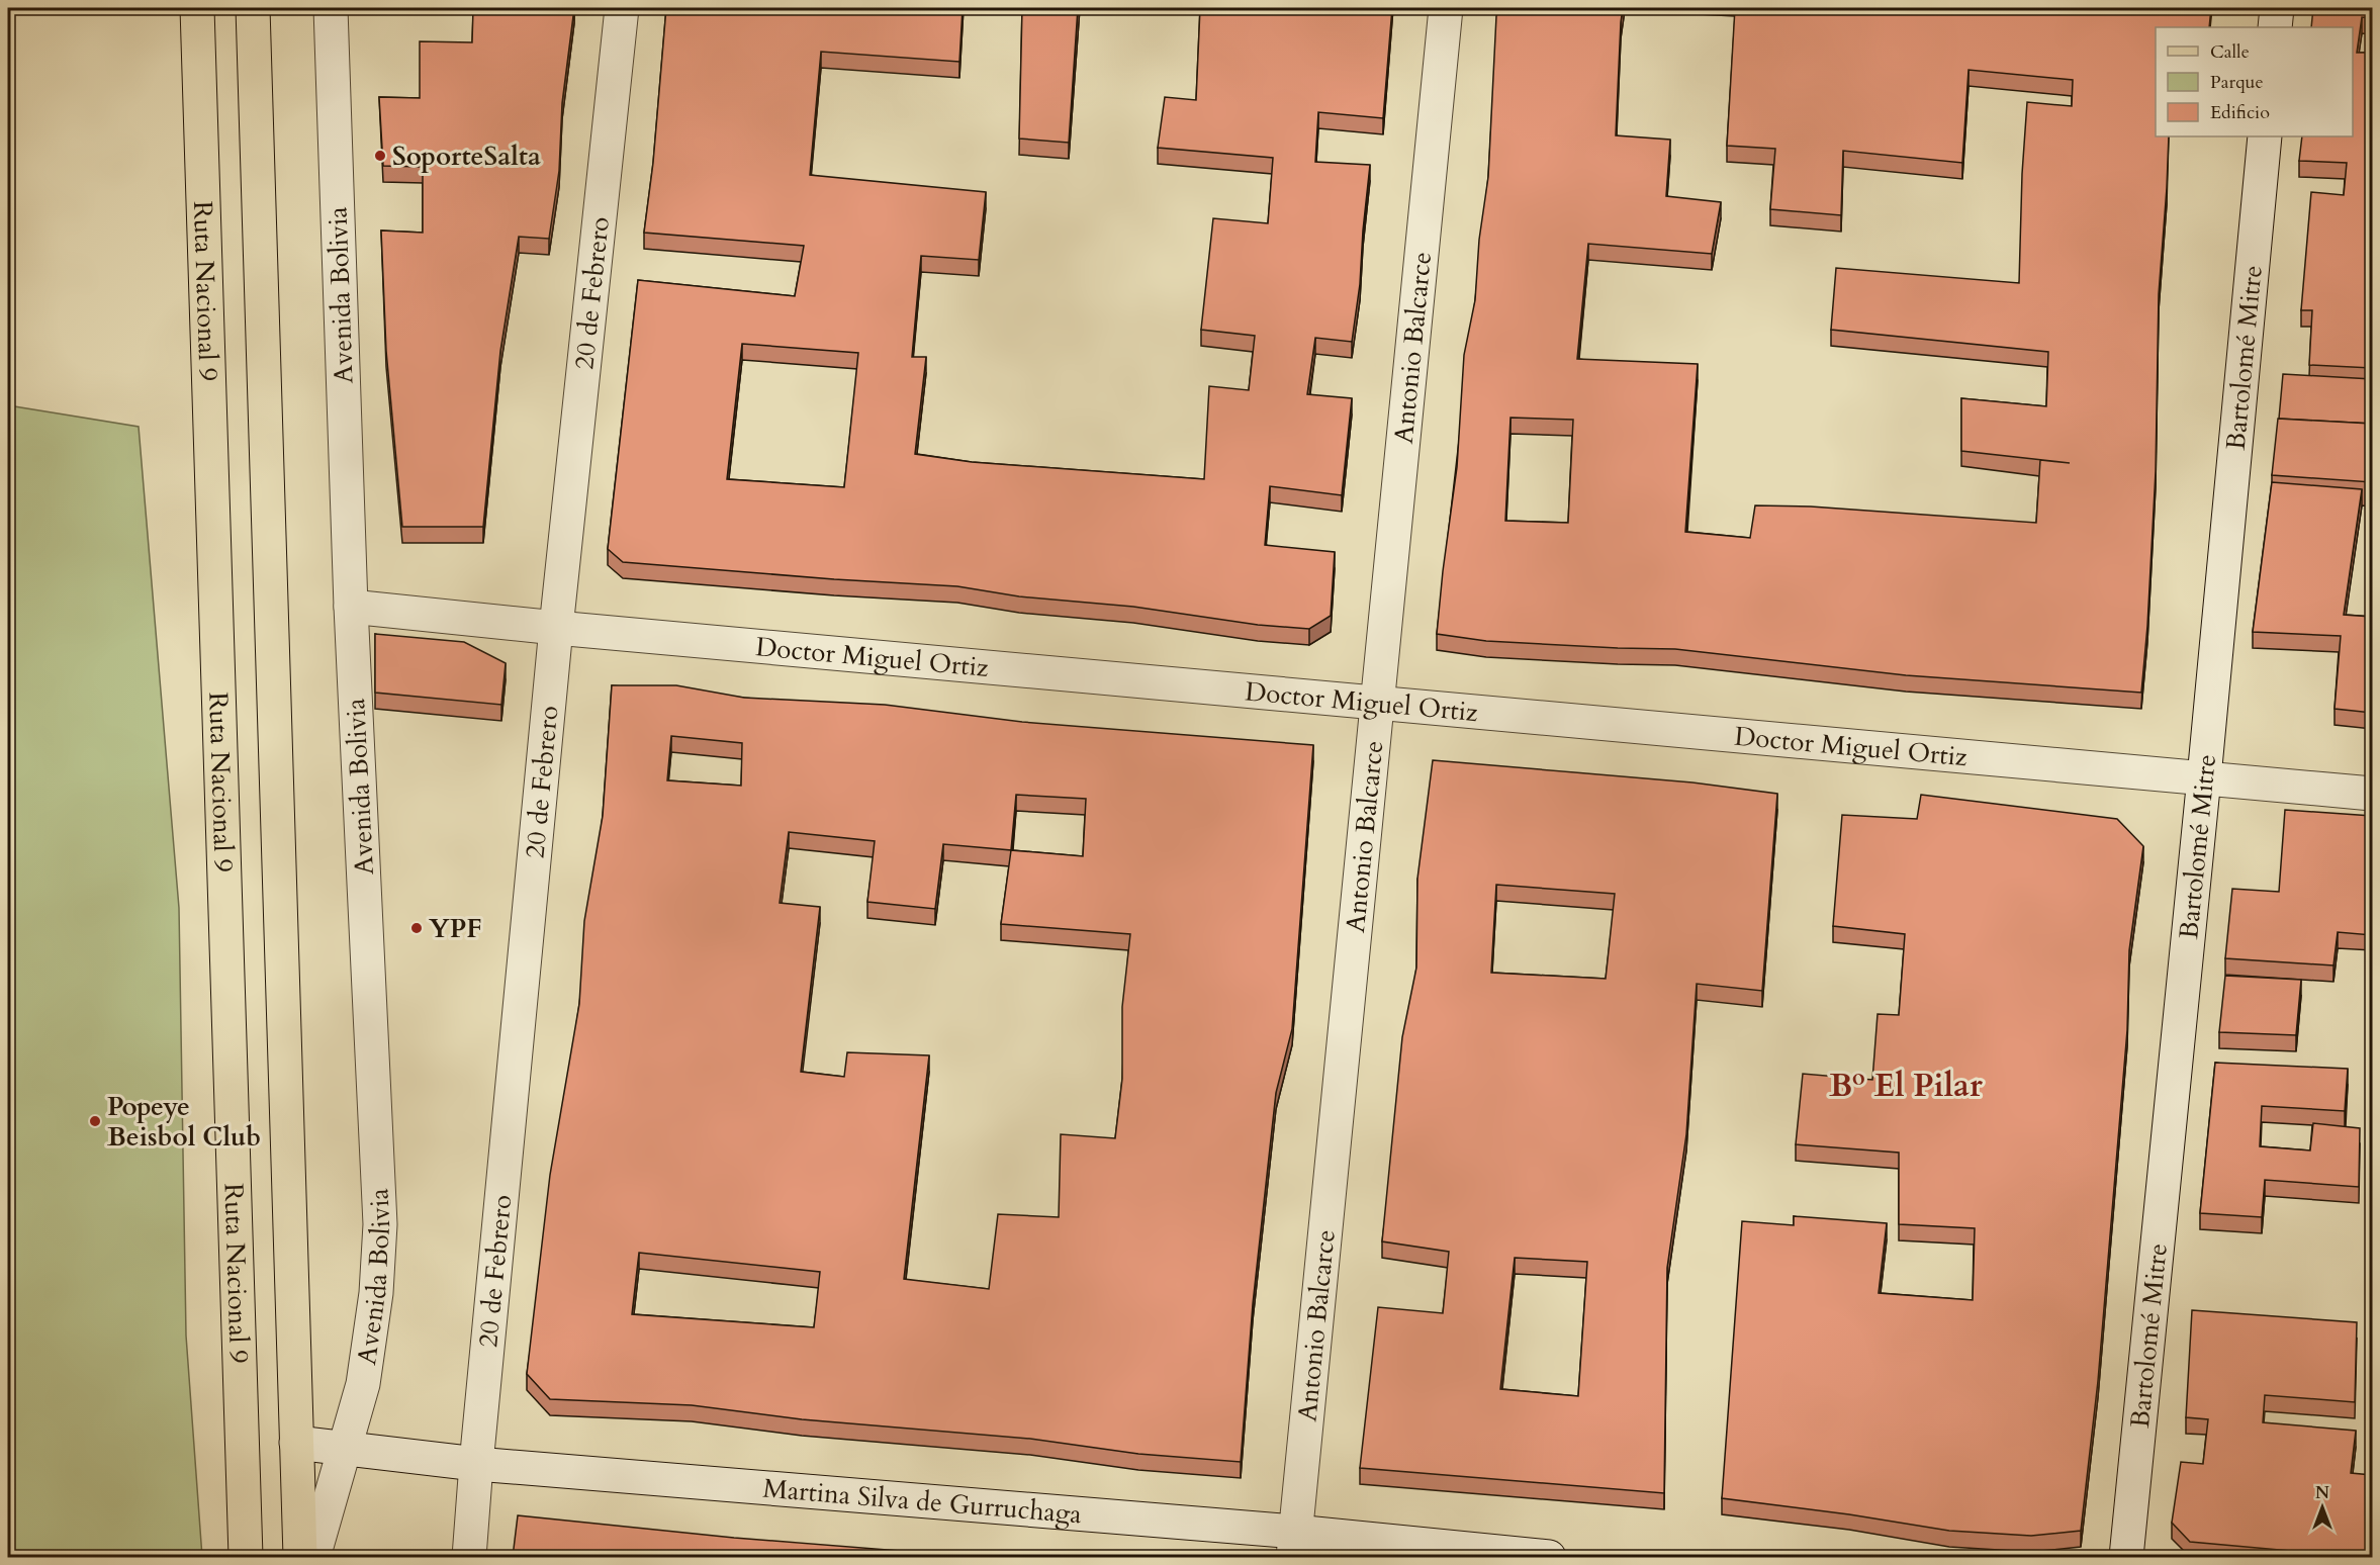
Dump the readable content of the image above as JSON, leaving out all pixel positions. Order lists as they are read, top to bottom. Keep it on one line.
{"streets":{"main road":["Ruta Nacional 9"],"street":["20 de Febrero","Avenida Bolivia","Antonio Balcarce","Bartolomé Mitre","Doctor Miguel Ortiz","Martina Silva de Gurruchaga"]},"crossings":[["Ruta Nacional 9","Martina Silva de Gurruchaga"],["20 de Febrero","Doctor Miguel Ortiz"],["20 de Febrero","Martina Silva de Gurruchaga"],["Avenida Bolivia","Doctor Miguel Ortiz"],["Avenida Bolivia","Martina Silva de Gurruchaga"],["Antonio Balcarce","Doctor Miguel Ortiz"],["Antonio Balcarce","Martina Silva de Gurruchaga"],["Bartolomé Mitre","Doctor Miguel Ortiz"]],"districts":["Bº El Pilar"],"places":["SoporteSalta","YPF","Popeye Beisbol Club"],"legend":["Calle","Parque","Edificio"],"north":"top"}
